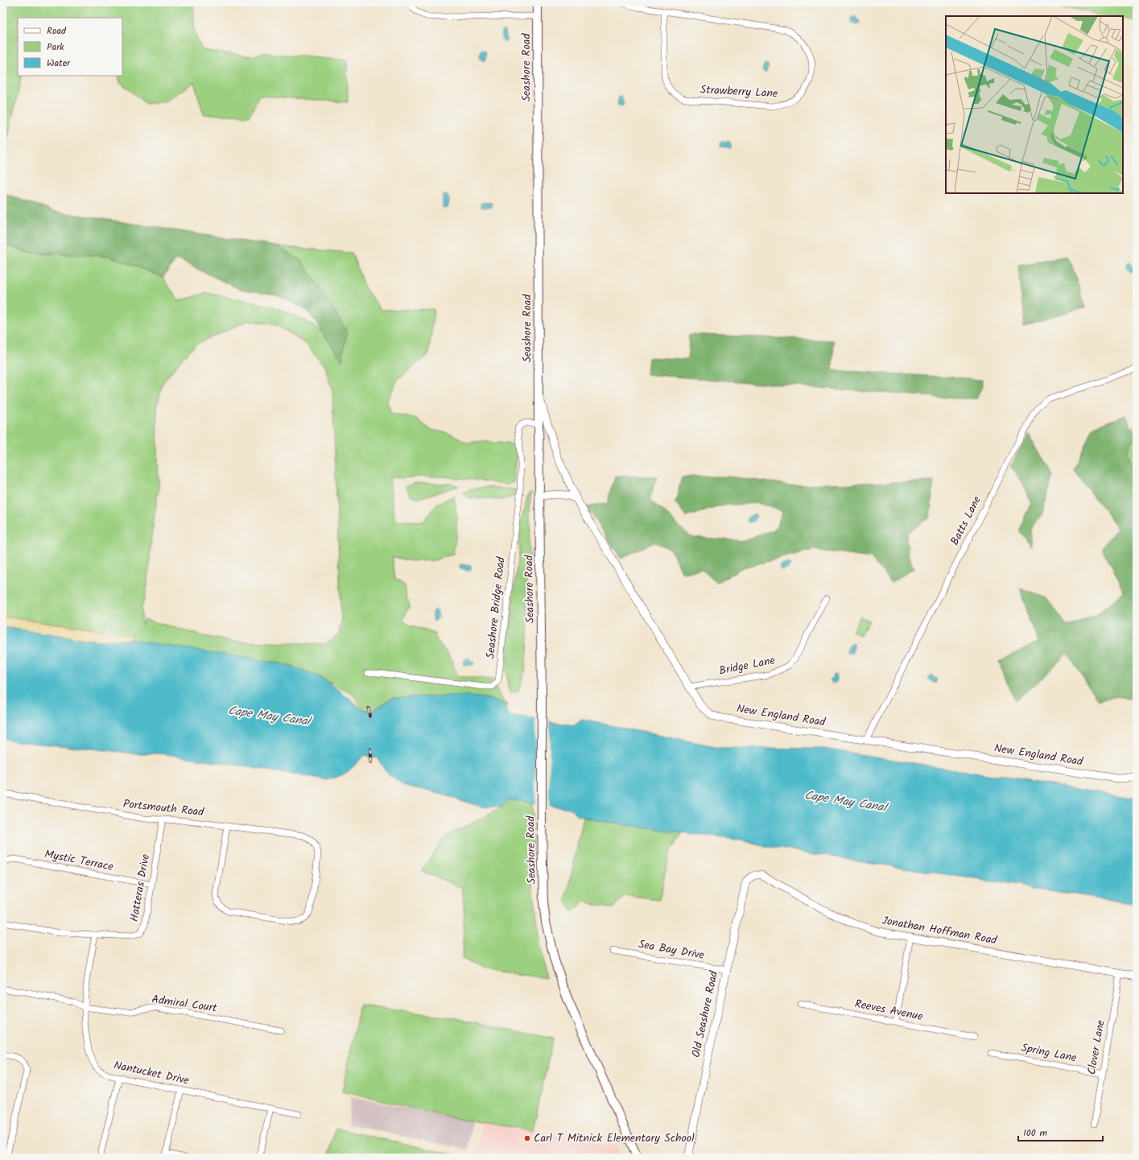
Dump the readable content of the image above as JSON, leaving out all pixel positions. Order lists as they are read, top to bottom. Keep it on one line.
{"streets":{"main road":["Seashore Road"],"street":["Strawberry Lane","Batts Lane","Seashore Bridge Road","Bridge Lane","New England Road","Portsmouth Road","Mystic Terrace","Hatteras Drive","Jonathan Hoffman Road","Sea Bay Drive","Admiral Court","Reeves Avenue","Old Seashore Road","Clover Lane","Spring Lane","Nantucket Drive"]},"crossings":[["Seashore Road","Seashore Bridge Road"],["Seashore Road","New England Road"],["Batts Lane","New England Road"],["Bridge Lane","New England Road"],["Portsmouth Road","Hatteras Drive"],["Mystic Terrace","Hatteras Drive"],["Hatteras Drive","Nantucket Drive"],["Jonathan Hoffman Road","Old Seashore Road"],["Jonathan Hoffman Road","Clover Lane"],["Sea Bay Drive","Old Seashore Road"],["Admiral Court","Nantucket Drive"],["Clover Lane","Spring Lane"]],"water":["Cape May Canal"],"places":["Carl T Mitnick Elementary School"],"legend":["Road","Park","Water"],"scale_bar":"100 m"}
